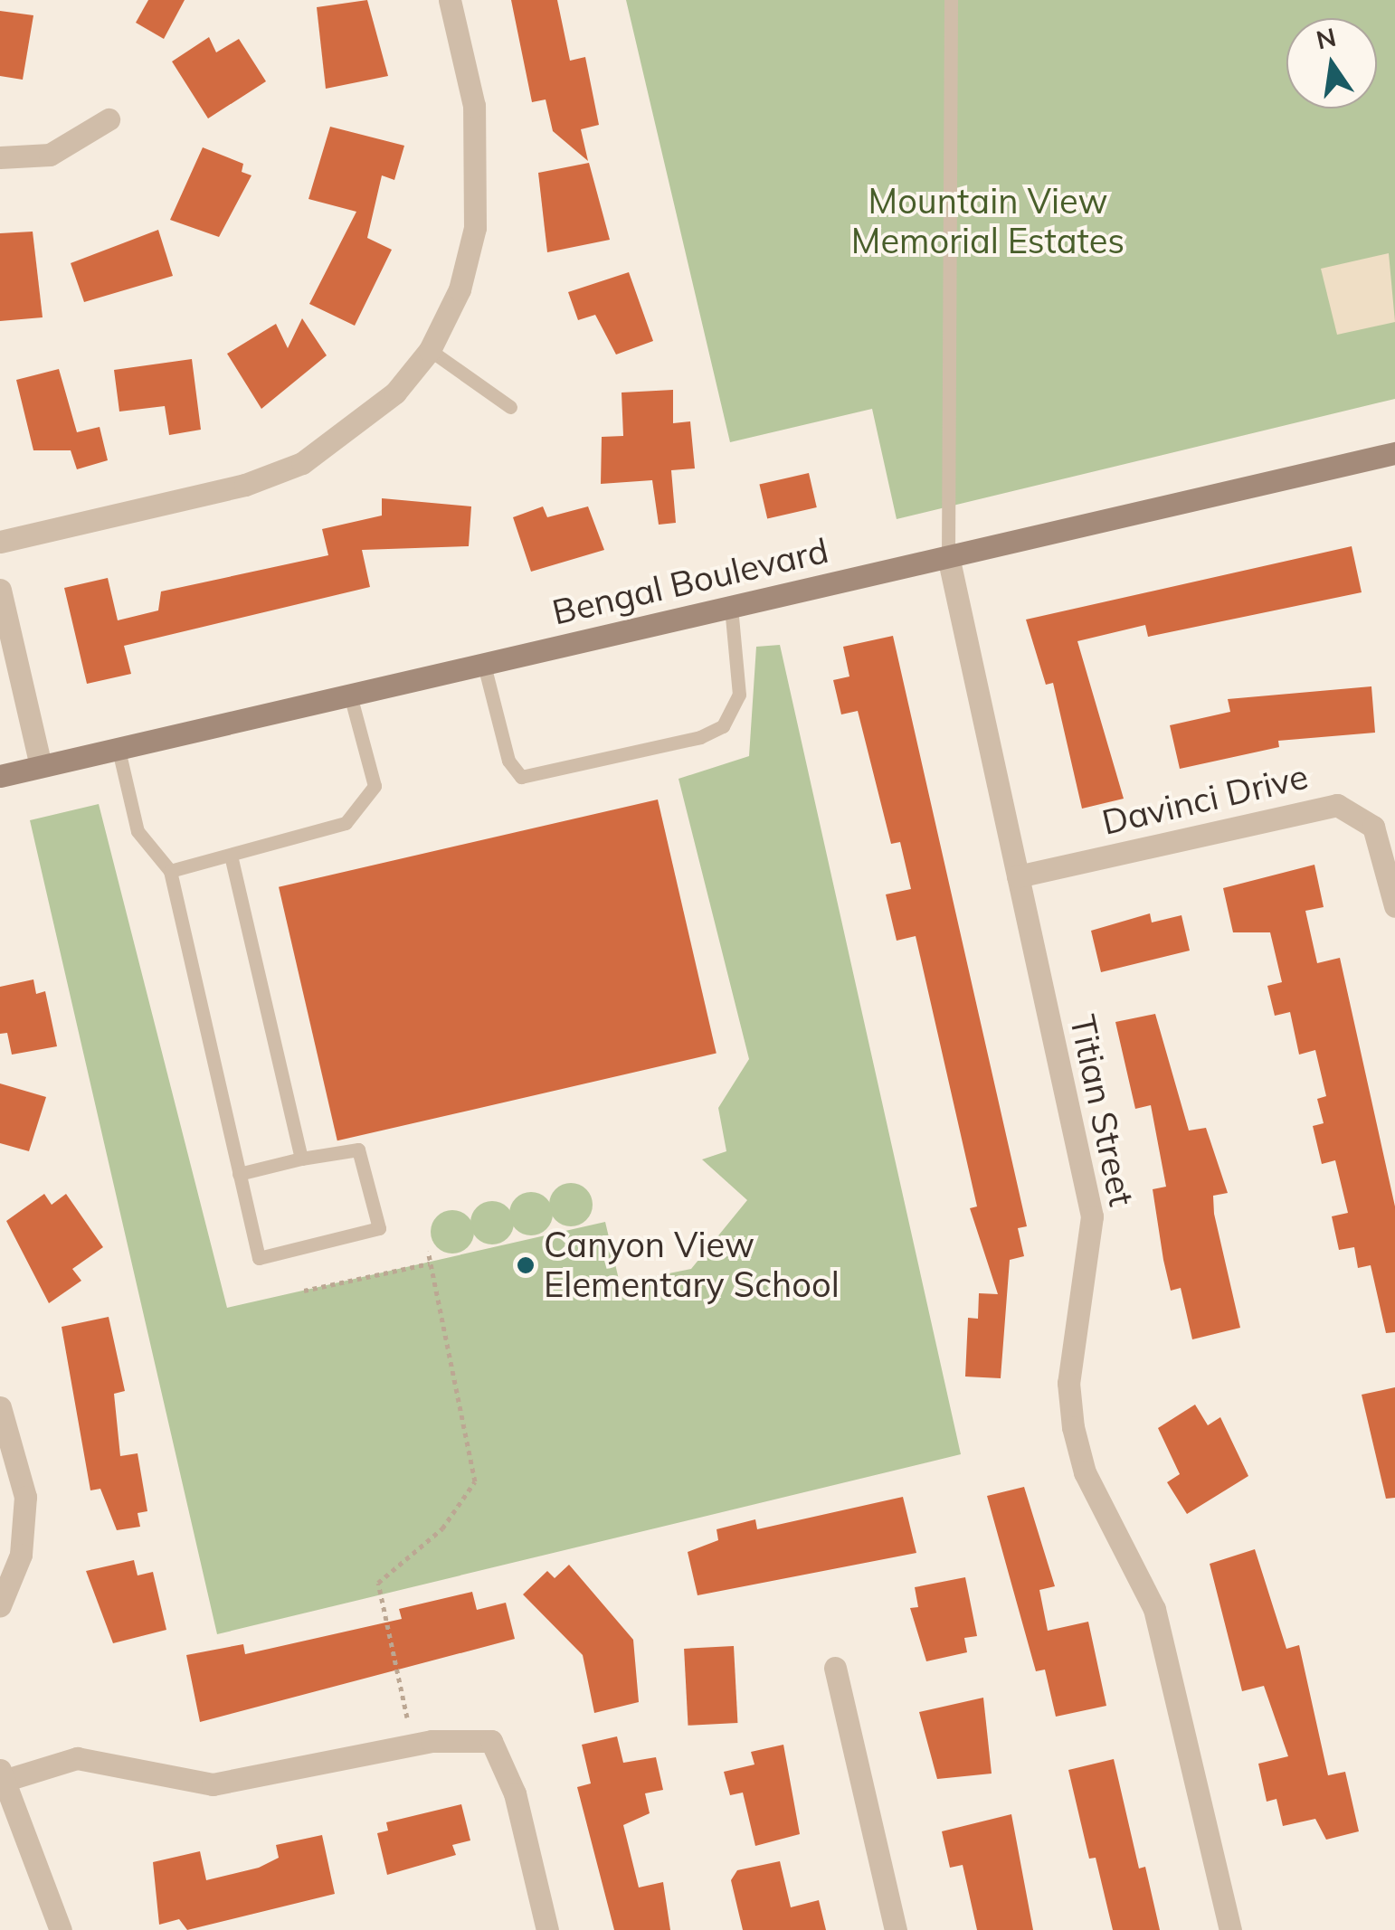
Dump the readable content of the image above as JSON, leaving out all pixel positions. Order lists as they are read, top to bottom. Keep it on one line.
{"streets":{"main road":["Bengal Boulevard"],"street":["Davinci Drive","Titian Street"]},"crossings":[["Bengal Boulevard","Titian Street"],["Davinci Drive","Titian Street"]],"parks":["Mountain View Memorial Estates"],"places":["Canyon View Elementary School"],"north":"top"}
